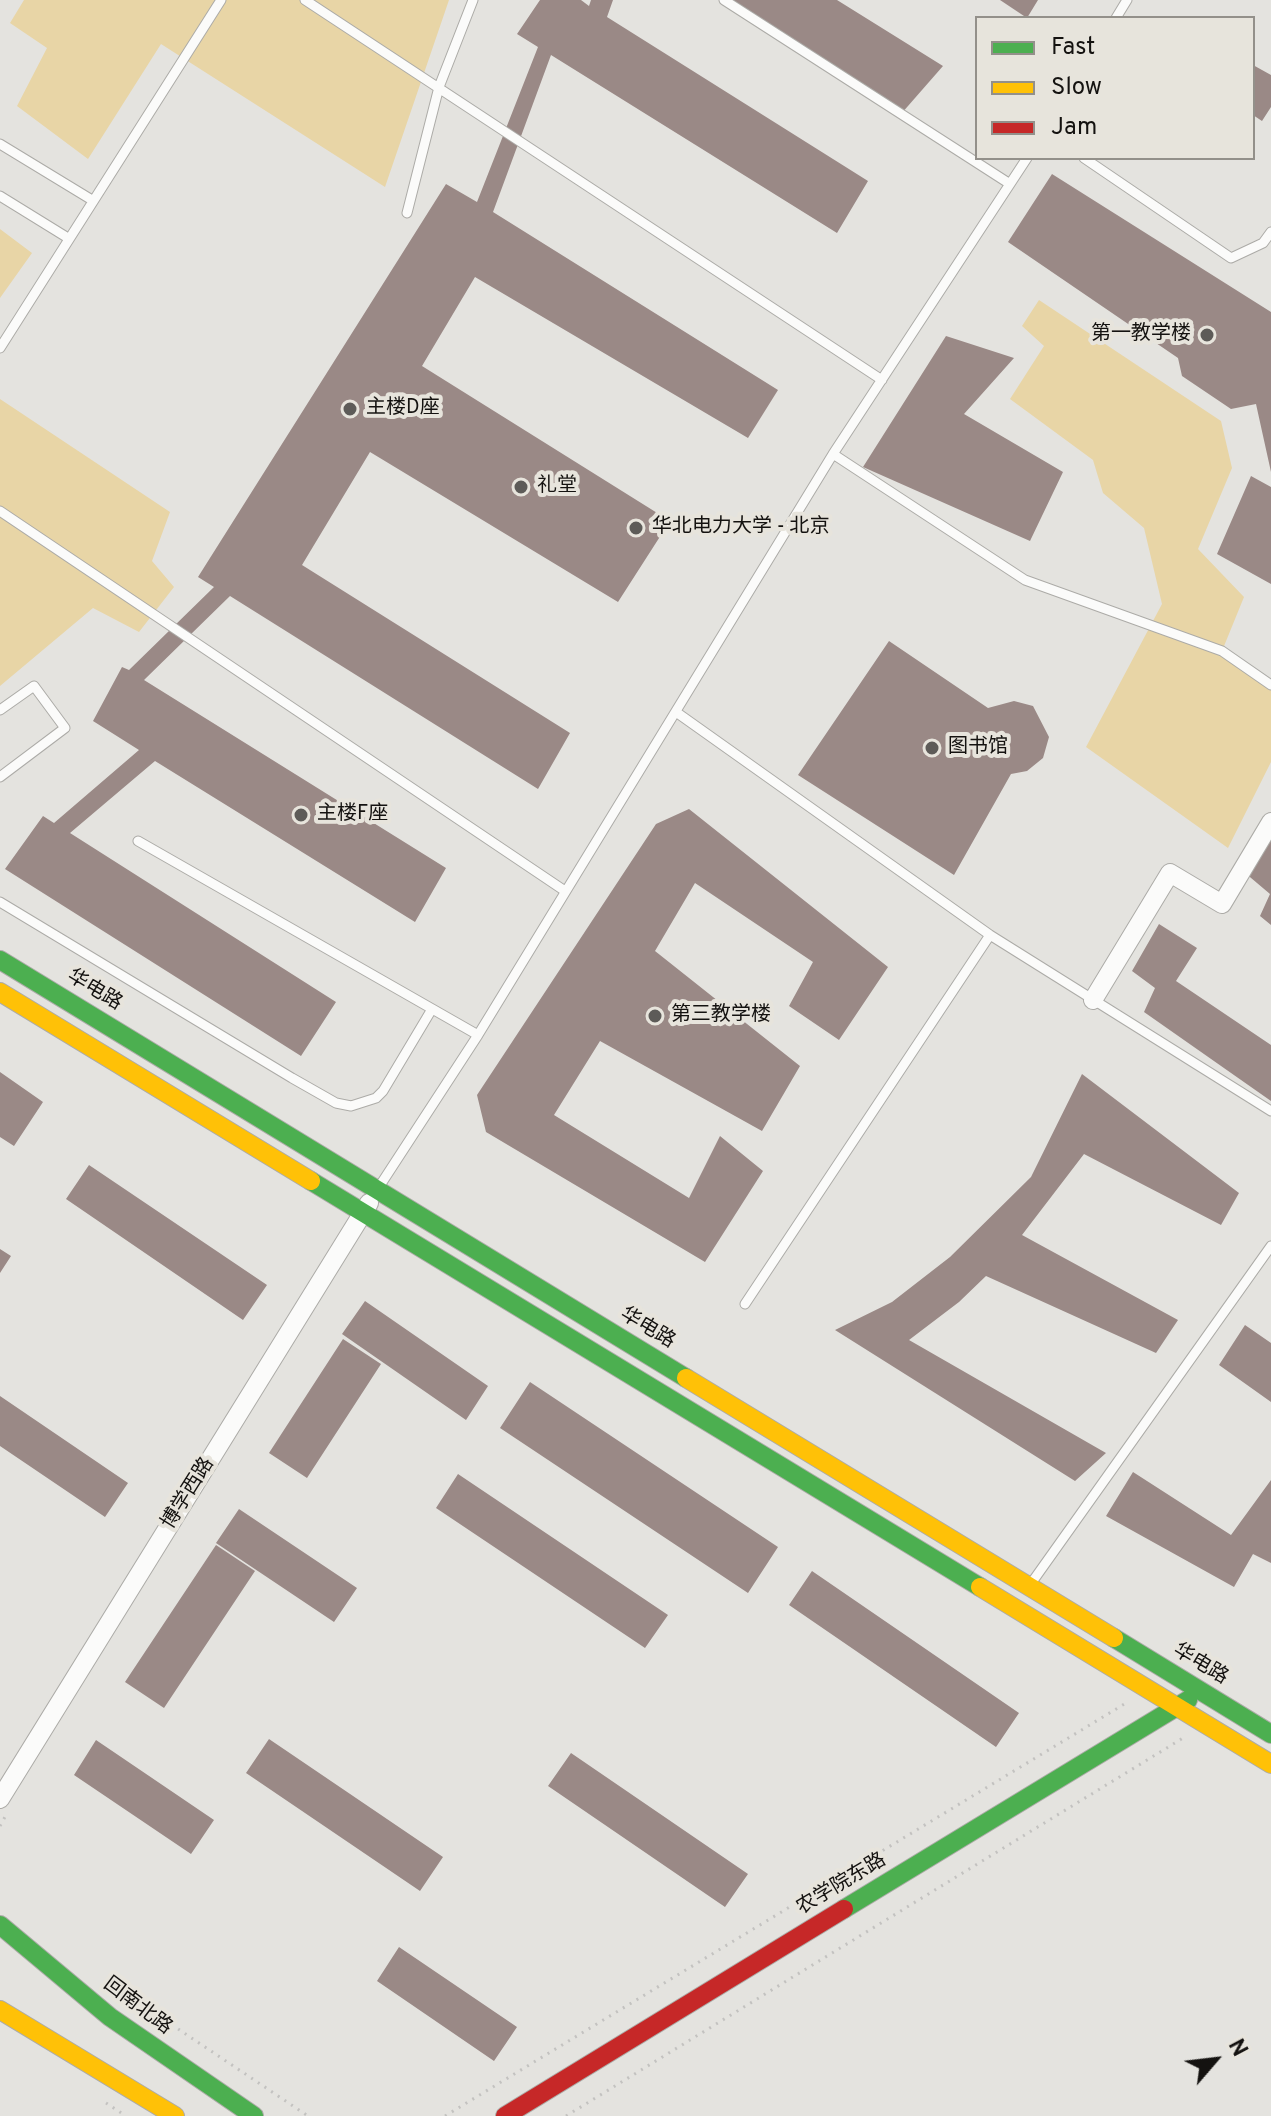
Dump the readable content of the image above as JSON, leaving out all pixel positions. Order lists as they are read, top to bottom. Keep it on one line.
{"streets":{"street":["华电路","博学西路","农学院东路","回南北路"]},"crossings":[["华电路","博学西路"],["华电路","农学院东路"]],"places":["第一教学楼","主楼D座","礼堂","华北电力大学 - 北京","图书馆","主楼F座","第三教学楼"],"legend":["Fast","Slow","Jam"],"north":"top right"}
